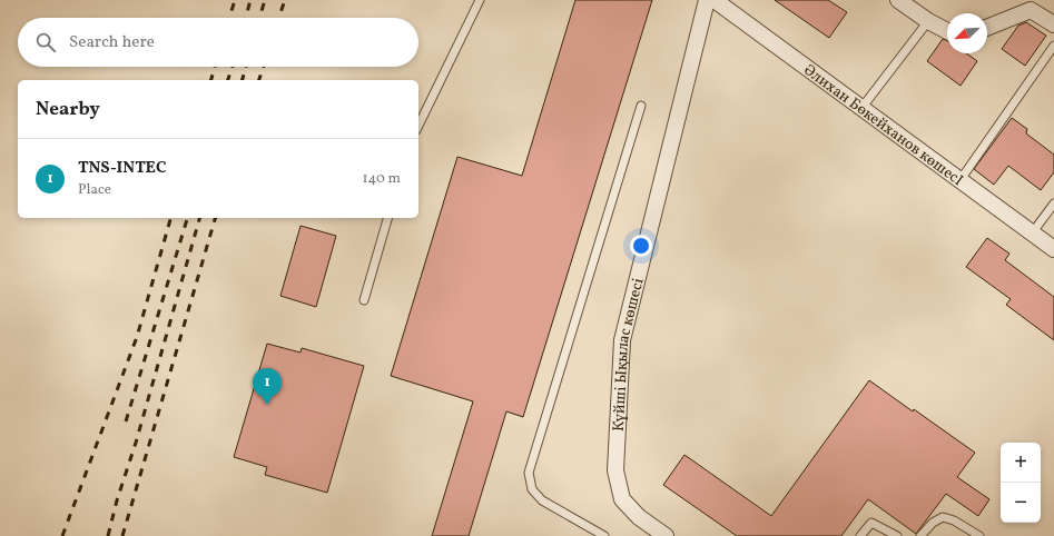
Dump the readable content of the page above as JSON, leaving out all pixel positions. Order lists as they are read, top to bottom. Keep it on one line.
{"streets":{"street":["Әлихан Бөкейханов көшесI","Күйші Ықылас көшесі"]},"north":"bottom left","page":{"search":"Search here","heading":"Nearby","list":[{"mark":"1","name":"TNS-INTEC","note":"Place","value":"140 m"}],"pins":"1","map_buttons":["+","−"]}}
